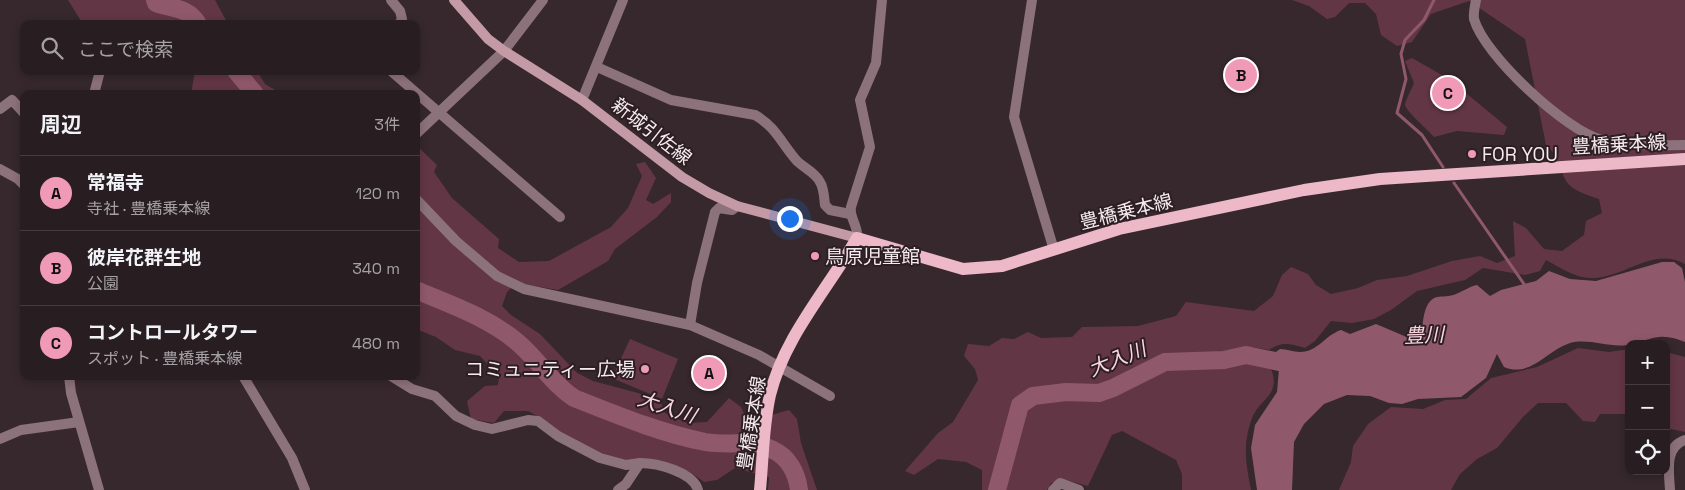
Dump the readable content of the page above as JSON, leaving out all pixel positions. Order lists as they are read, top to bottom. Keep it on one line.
{"streets":{"main road":["新城引佐線","豊橋乗本線"]},"crossings":[["新城引佐線","豊橋乗本線"]],"water":["豊川","大入川"],"places":["FOR YOU","鳥原児童館","コミュニティー広場"],"page":{"search":"ここで検索","pins":["B","C","A"],"heading":["周辺","3件"],"list":[{"mark":"A","name":"常福寺","note":"寺社 · 豊橋乗本線","value":"120 m"},{"mark":"B","name":"彼岸花群生地","note":"公園","value":"340 m"},{"mark":"C","name":"コントロールタワー","note":"スポット · 豊橋乗本線","value":"480 m"}],"map_buttons":["+","−"]}}
